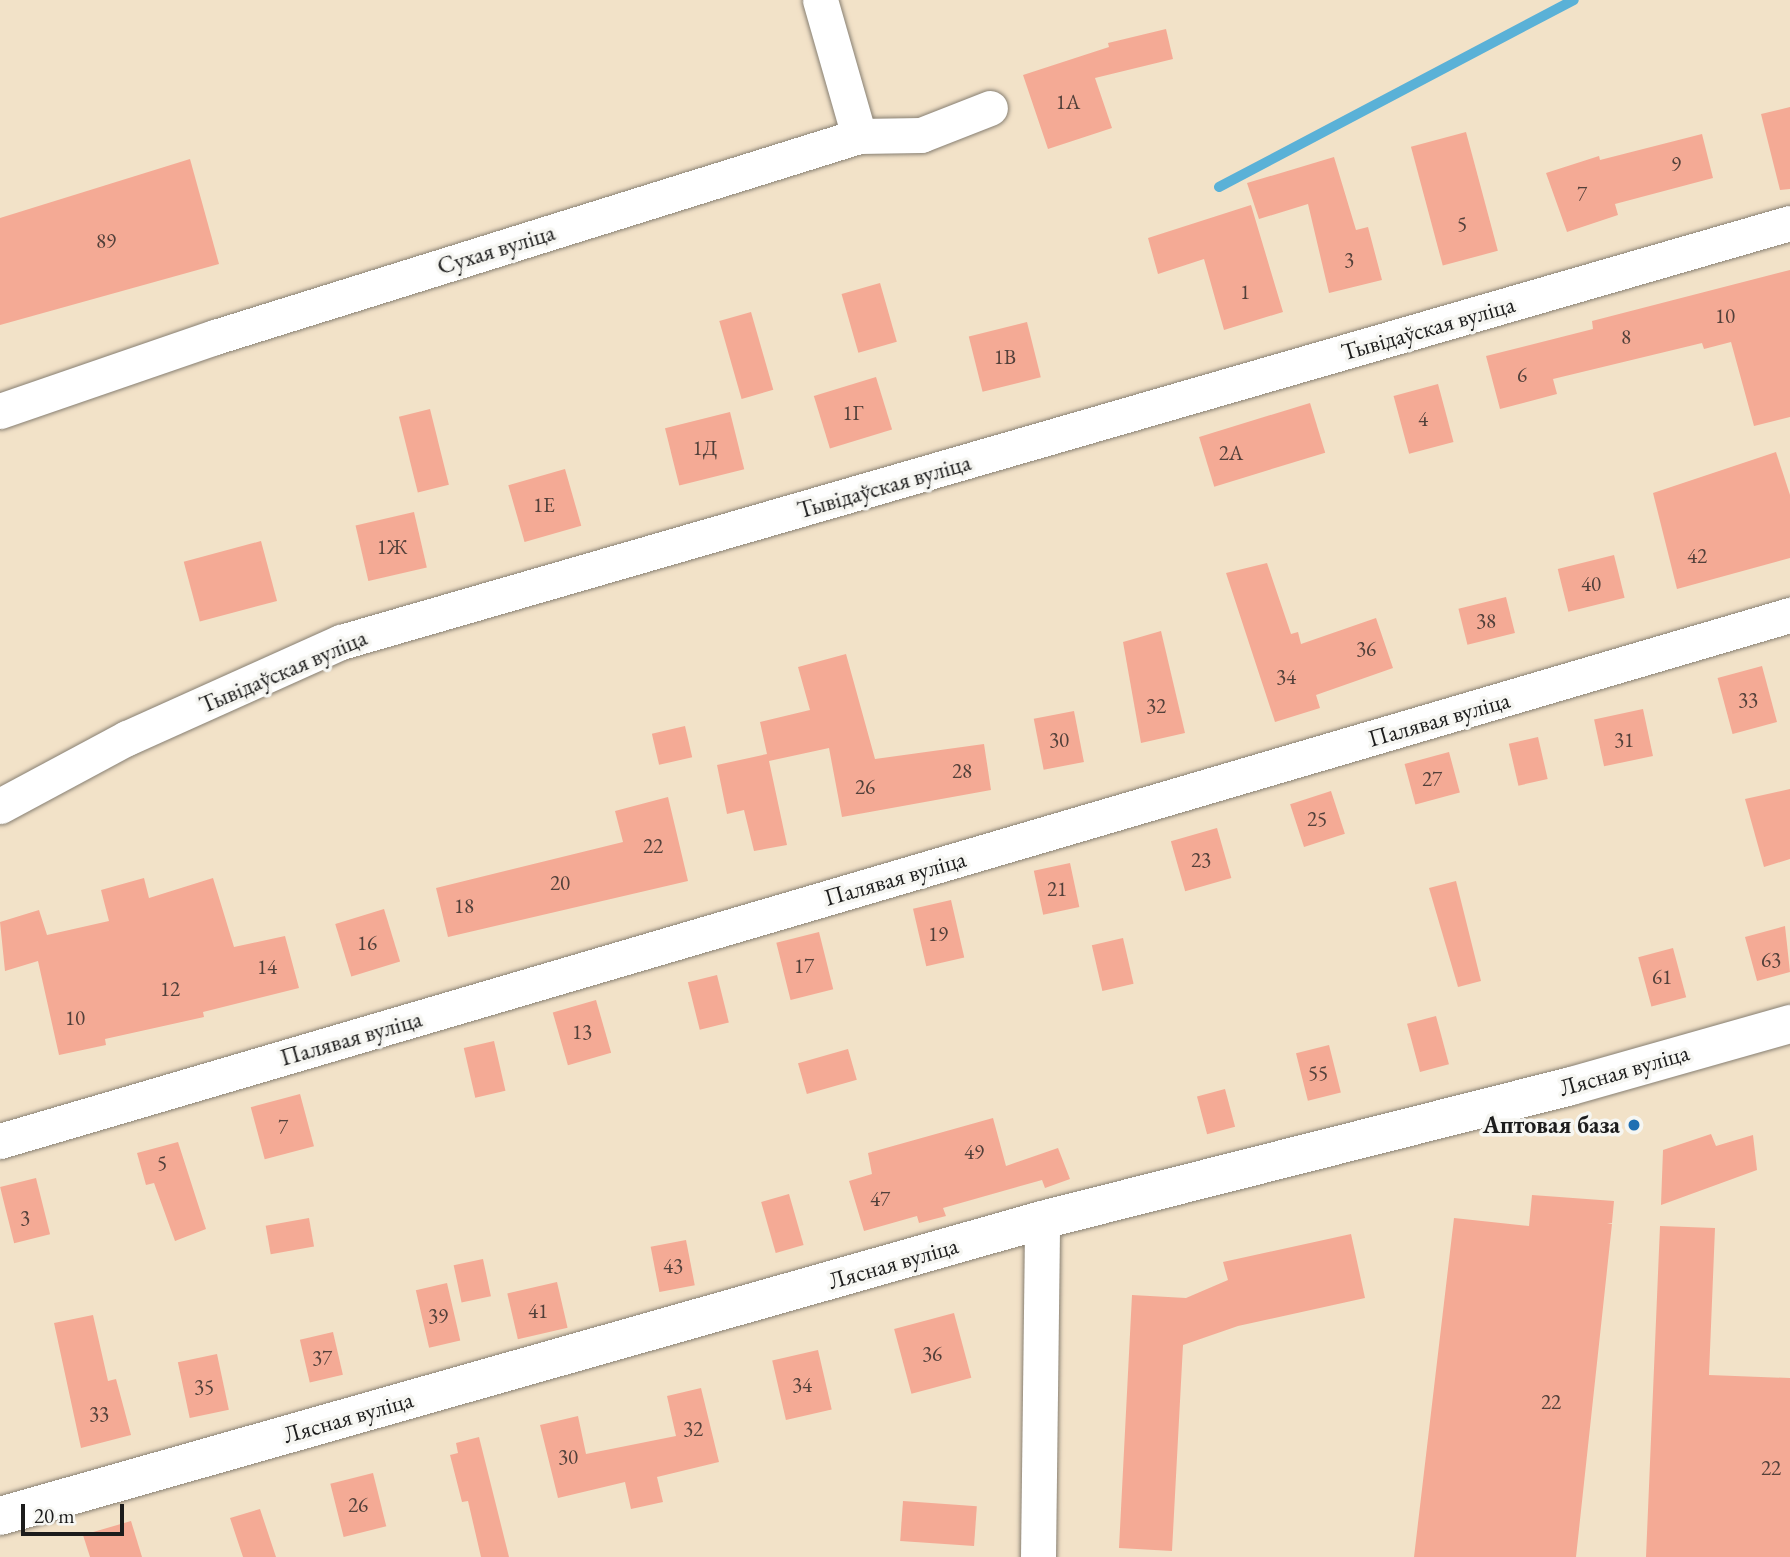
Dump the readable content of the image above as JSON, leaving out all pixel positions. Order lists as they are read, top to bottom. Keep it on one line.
{"streets":{"main road":["Лясная вуліца"],"street":["Сухая вуліца","Тывідаўская вуліца","Палявая вуліца"]},"places":["Аптовая база"],"house_numbers":["1А","9","7","5","89","3","1","10","8","1В","6","1Г","4","1Д","2А","1Е","1Ж","42","40","38","36","34","33","32","30","31","28","27","26","25","22","23","20","21","18","19","16","63","17","14","61","12","10","13","55","7","49","5","47","3","43","41","39","36","37","34","35","22","33","32","30","22","26"],"scale_bar":"20 m"}
